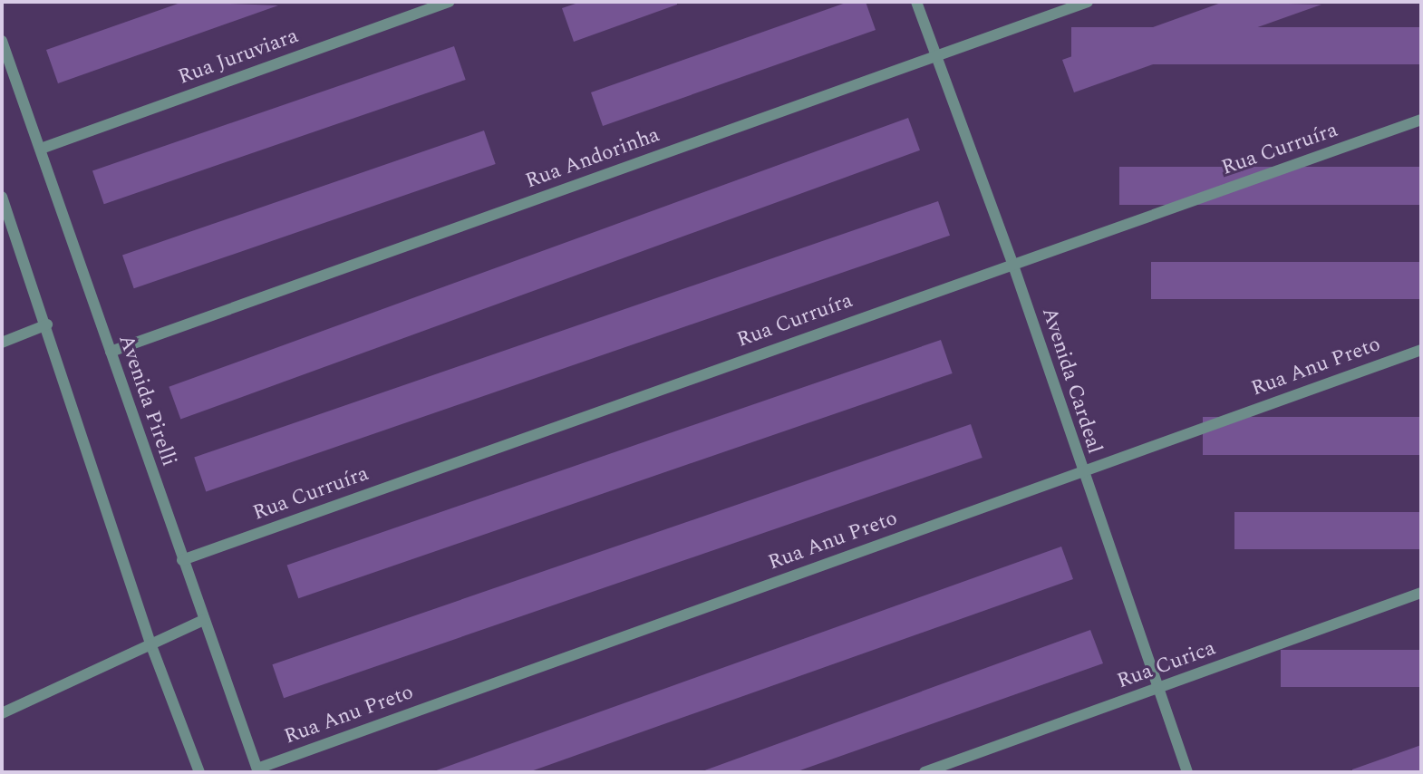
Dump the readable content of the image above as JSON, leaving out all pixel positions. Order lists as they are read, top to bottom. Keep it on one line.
{"streets":{"street":["Rua Juruviara","Rua Curruíra","Rua Andorinha","Rua Anu Preto","Avenida Cardeal","Avenida Pirelli","Rua Curica"]},"crossings":[["Rua Juruviara","Avenida Pirelli"],["Rua Curruíra","Avenida Cardeal"],["Rua Curruíra","Avenida Pirelli"],["Rua Andorinha","Avenida Cardeal"],["Rua Andorinha","Avenida Pirelli"],["Rua Anu Preto","Avenida Cardeal"],["Rua Anu Preto","Avenida Pirelli"],["Avenida Cardeal","Rua Curica"]]}
